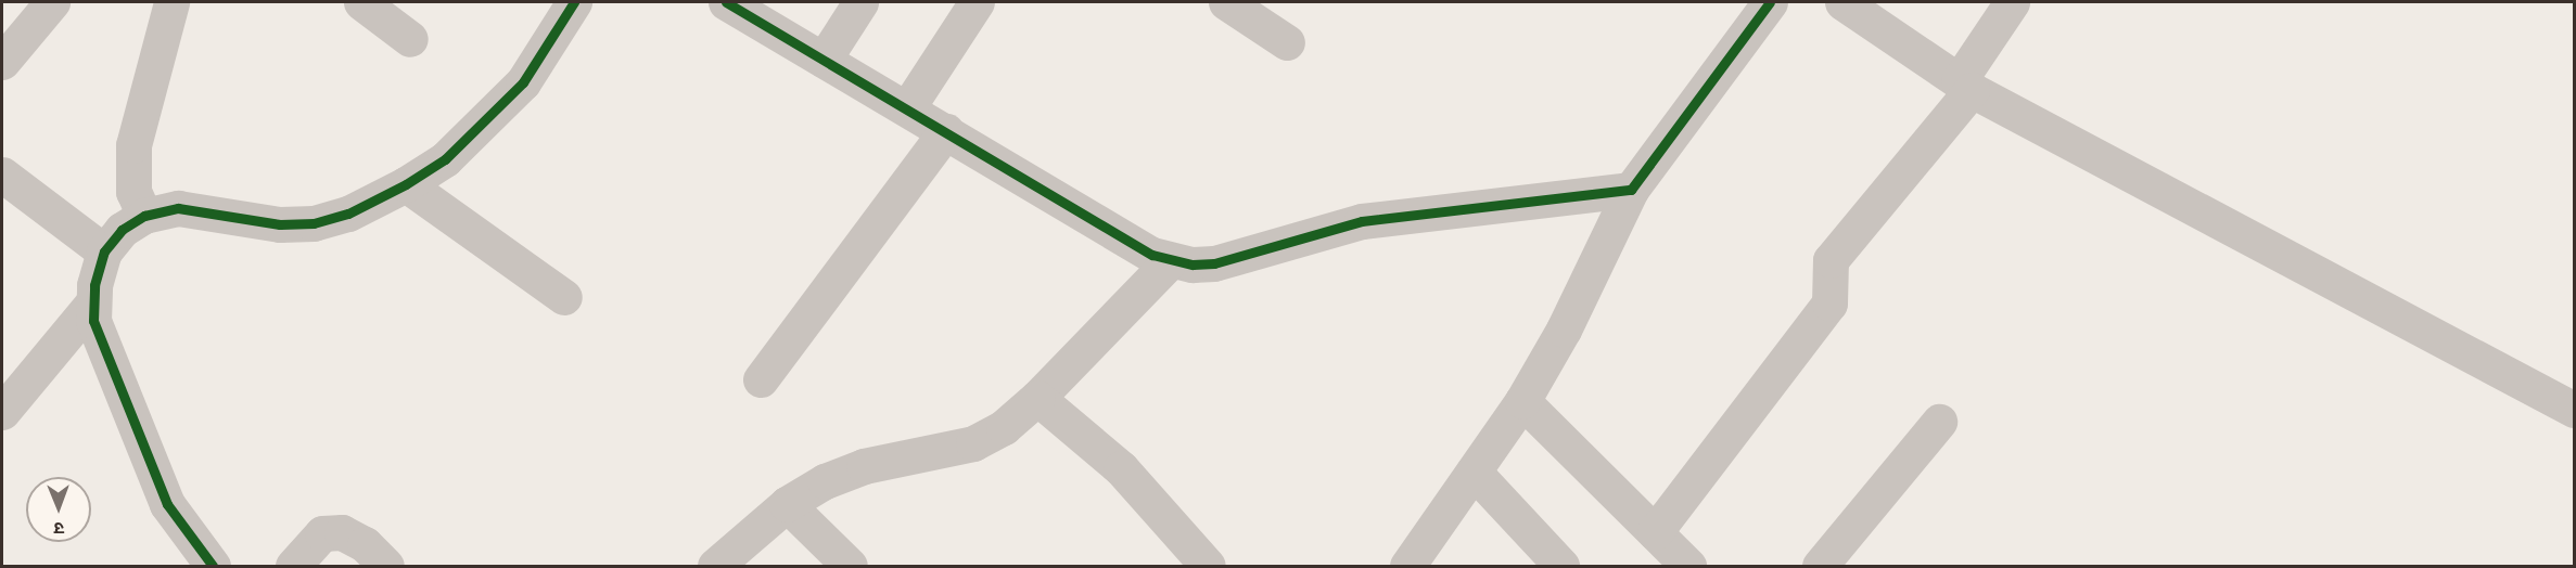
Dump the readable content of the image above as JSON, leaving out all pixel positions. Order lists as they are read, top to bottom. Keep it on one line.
{"north":"bottom"}
